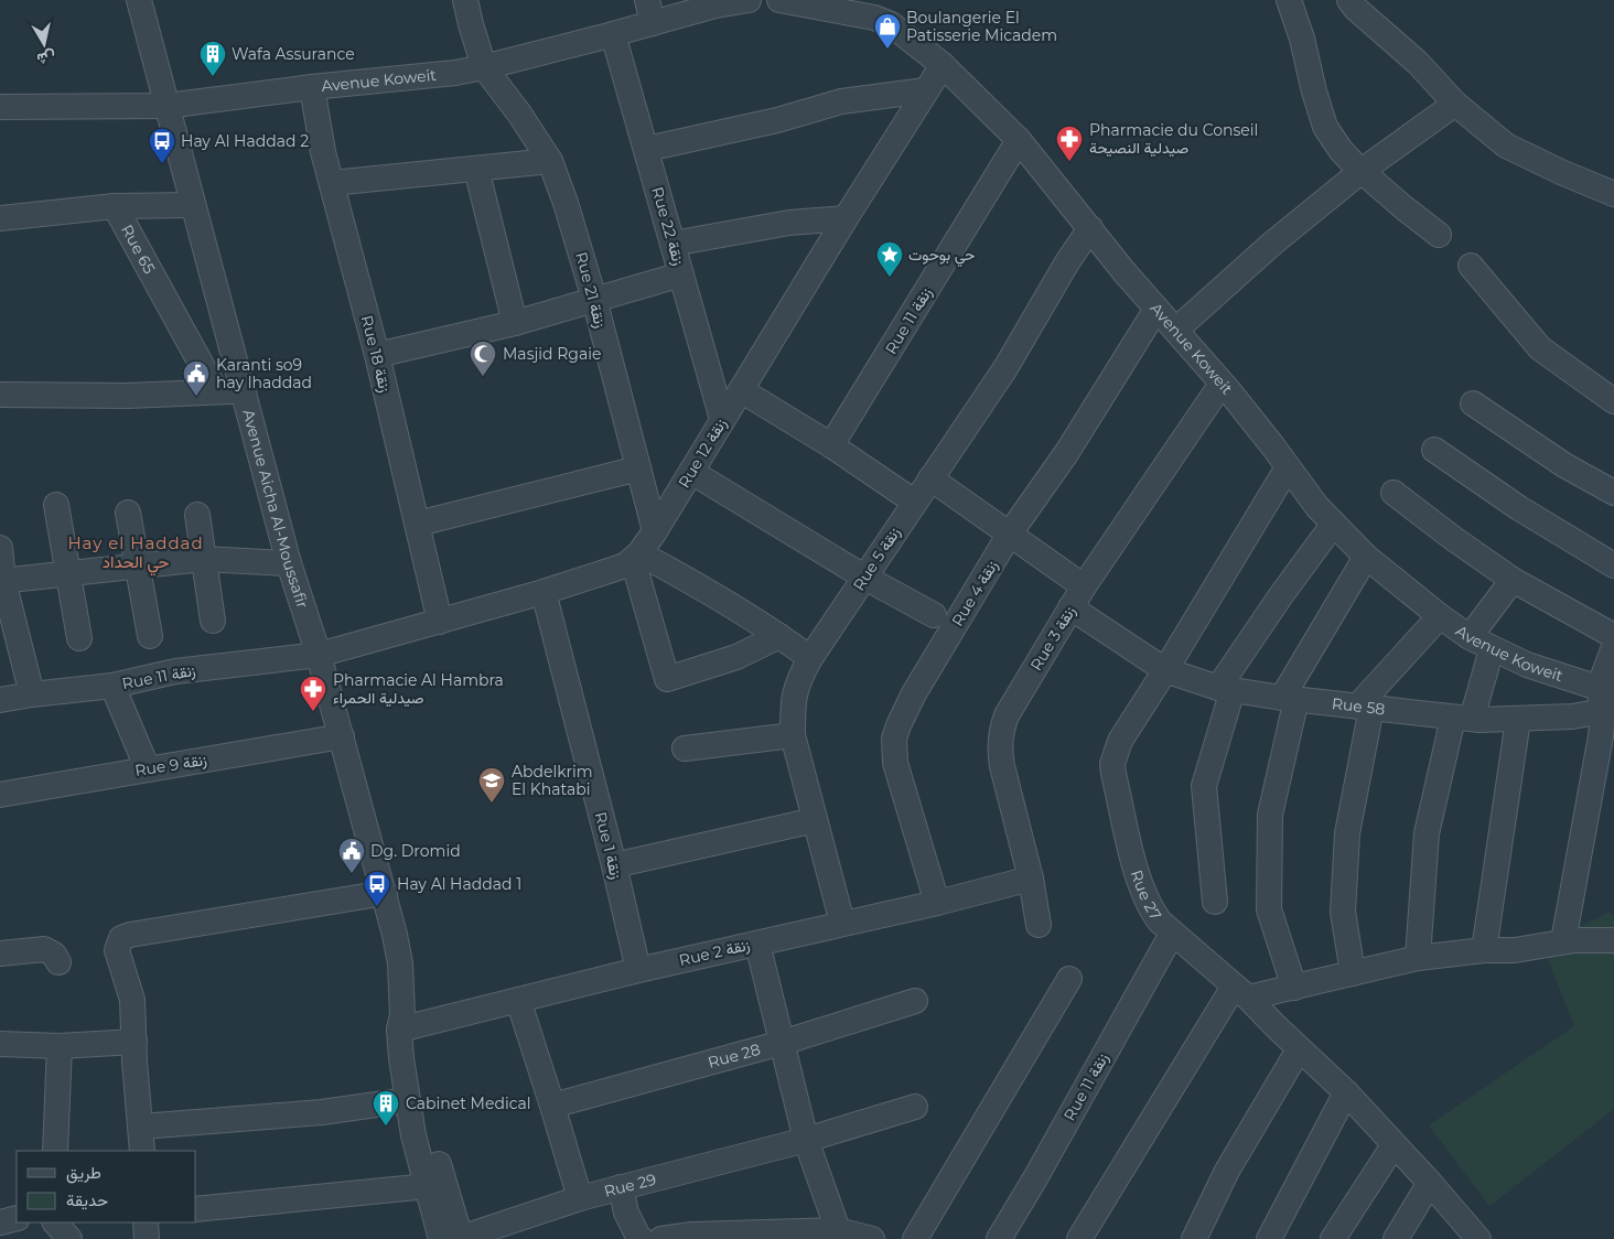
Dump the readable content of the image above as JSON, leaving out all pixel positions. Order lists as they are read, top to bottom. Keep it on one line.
{"streets":{"street":["Avenue Koweit","Rue 22 زنقة","Rue 65","Rue 21 زنقة","Rue 11 زنقة","Rue 18 زنقة","Rue 12 زنقة","Avenue Aicha Al-Moussafir","Rue 5 زنقة","Rue 4 زنقة","Rue 3 زنقة","Rue 58","Rue 9 زنقة","Rue 1 زنقة","Rue 27","Rue 2 زنقة","Rue 28","Rue 29"]},"crossings":[["Avenue Koweit","Rue 22 زنقة"],["Avenue Koweit","Rue 21 زنقة"],["Avenue Koweit","Rue 11 زنقة"],["Avenue Koweit","Rue 18 زنقة"],["Avenue Koweit","Rue 12 زنقة"],["Avenue Koweit","Avenue Aicha Al-Moussafir"],["Avenue Koweit","Rue 5 زنقة"],["Avenue Koweit","Rue 4 زنقة"],["Avenue Koweit","Rue 3 زنقة"],["Avenue Koweit","Rue 58"],["Avenue Koweit","Rue 27"],["Rue 22 زنقة","Rue 12 زنقة"],["Rue 21 زنقة","Rue 12 زنقة"],["Rue 11 زنقة","Avenue Aicha Al-Moussafir"],["Rue 11 زنقة","Rue 27"],["Avenue Aicha Al-Moussafir","Rue 9 زنقة"],["Avenue Aicha Al-Moussafir","Rue 2 زنقة"],["Avenue Aicha Al-Moussafir","Rue 29"],["Rue 5 زنقة","Rue 2 زنقة"],["Rue 4 زنقة","Rue 2 زنقة"],["Rue 3 زنقة","Rue 58"],["Rue 3 زنقة","Rue 2 زنقة"],["Rue 58","Rue 27"],["Rue 1 زنقة","Rue 2 زنقة"]],"districts":["Hay el Haddad حي الحداد"],"places":{"shop":["Boulangerie El Patisserie Micadem"],"building":["Wafa Assurance","Cabinet Medical"],"pharmacy":["Pharmacie du Conseil صيدلية النصيحة","Pharmacie Al Hambra صيدلية الحمراء"],"bus stop":["Hay Al Haddad 2","Hay Al Haddad 1"],"place":["حي بوحوت"],"mosque":["Masjid Rgaie"],"public building":["Karanti so9 hay lhaddad","Dg. Dromid"],"school or university":["Abdelkrim El Khatabi"]},"legend":["طريق","حديقة"],"north":"bottom"}
